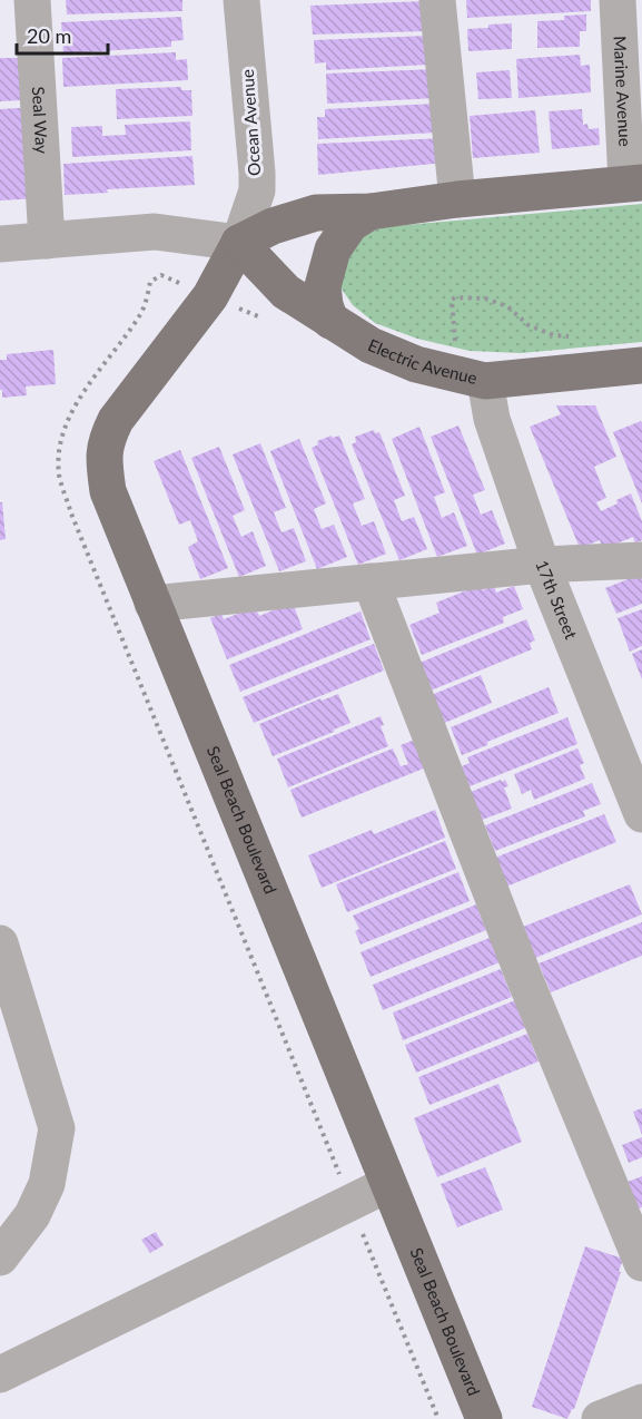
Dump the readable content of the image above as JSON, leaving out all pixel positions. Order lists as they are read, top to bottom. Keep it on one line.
{"streets":{"main road":["Electric Avenue","Seal Beach Boulevard"],"street":["Marine Avenue","Seal Way","Ocean Avenue","17th Street"]},"crossings":[["Ocean Avenue","Electric Avenue"],["Ocean Avenue","Seal Beach Boulevard"],["Electric Avenue","17th Street"],["Electric Avenue","Seal Beach Boulevard"]],"scale_bar":"20 m"}
